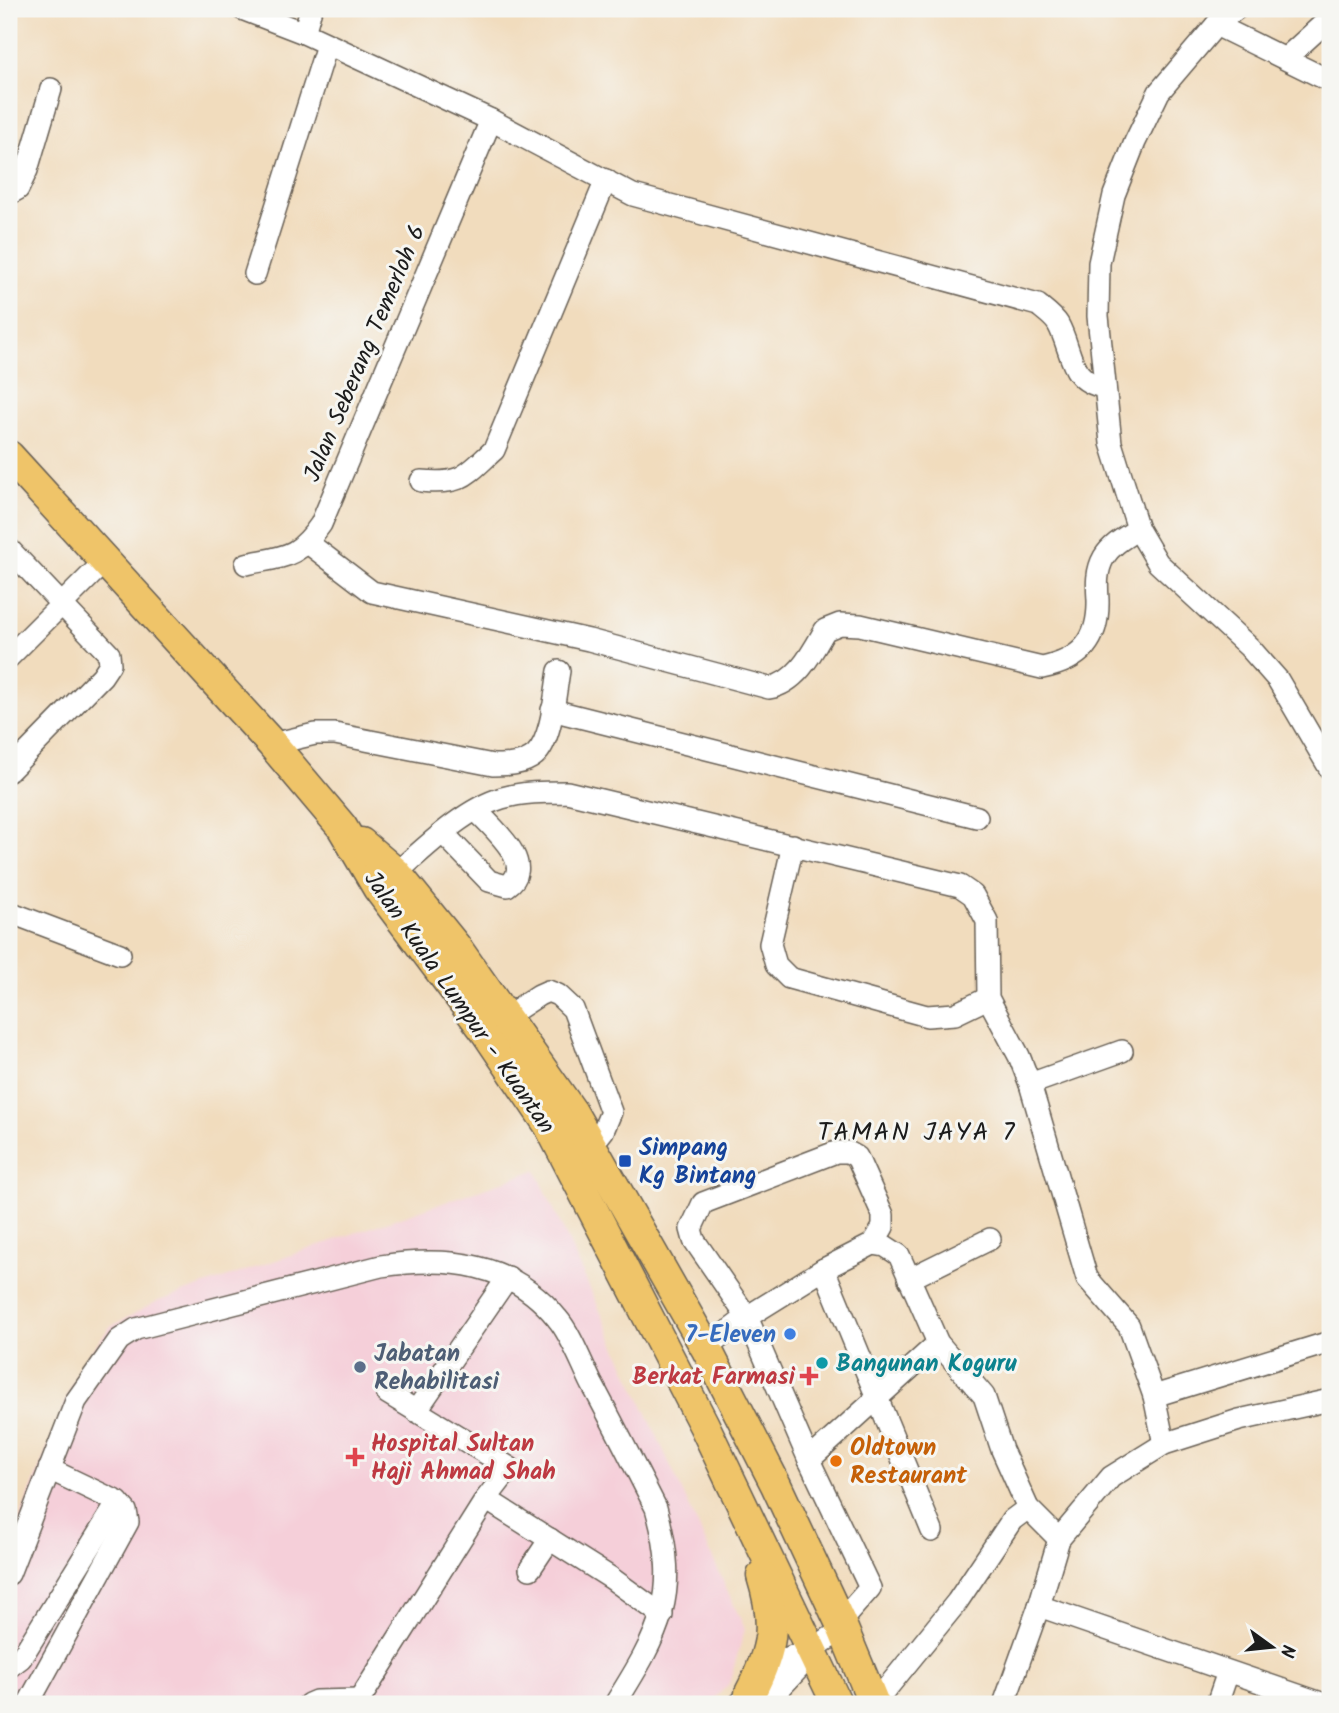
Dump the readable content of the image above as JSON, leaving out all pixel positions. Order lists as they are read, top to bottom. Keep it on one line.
{"streets":{"highway":["Jalan Kuala Lumpur - Kuantan"],"street":["Jalan Seberang Temerloh 6"]},"districts":["TAMAN JAYA 7"],"places":{"transit":["Simpang Kg Bintang"],"other":["7-Eleven","Bangunan Koguru","Jabatan Rehabilitasi","Oldtown Restaurant"],"health":["Berkat Farmasi","Hospital Sultan Haji Ahmad Shah"]},"north":"right"}
